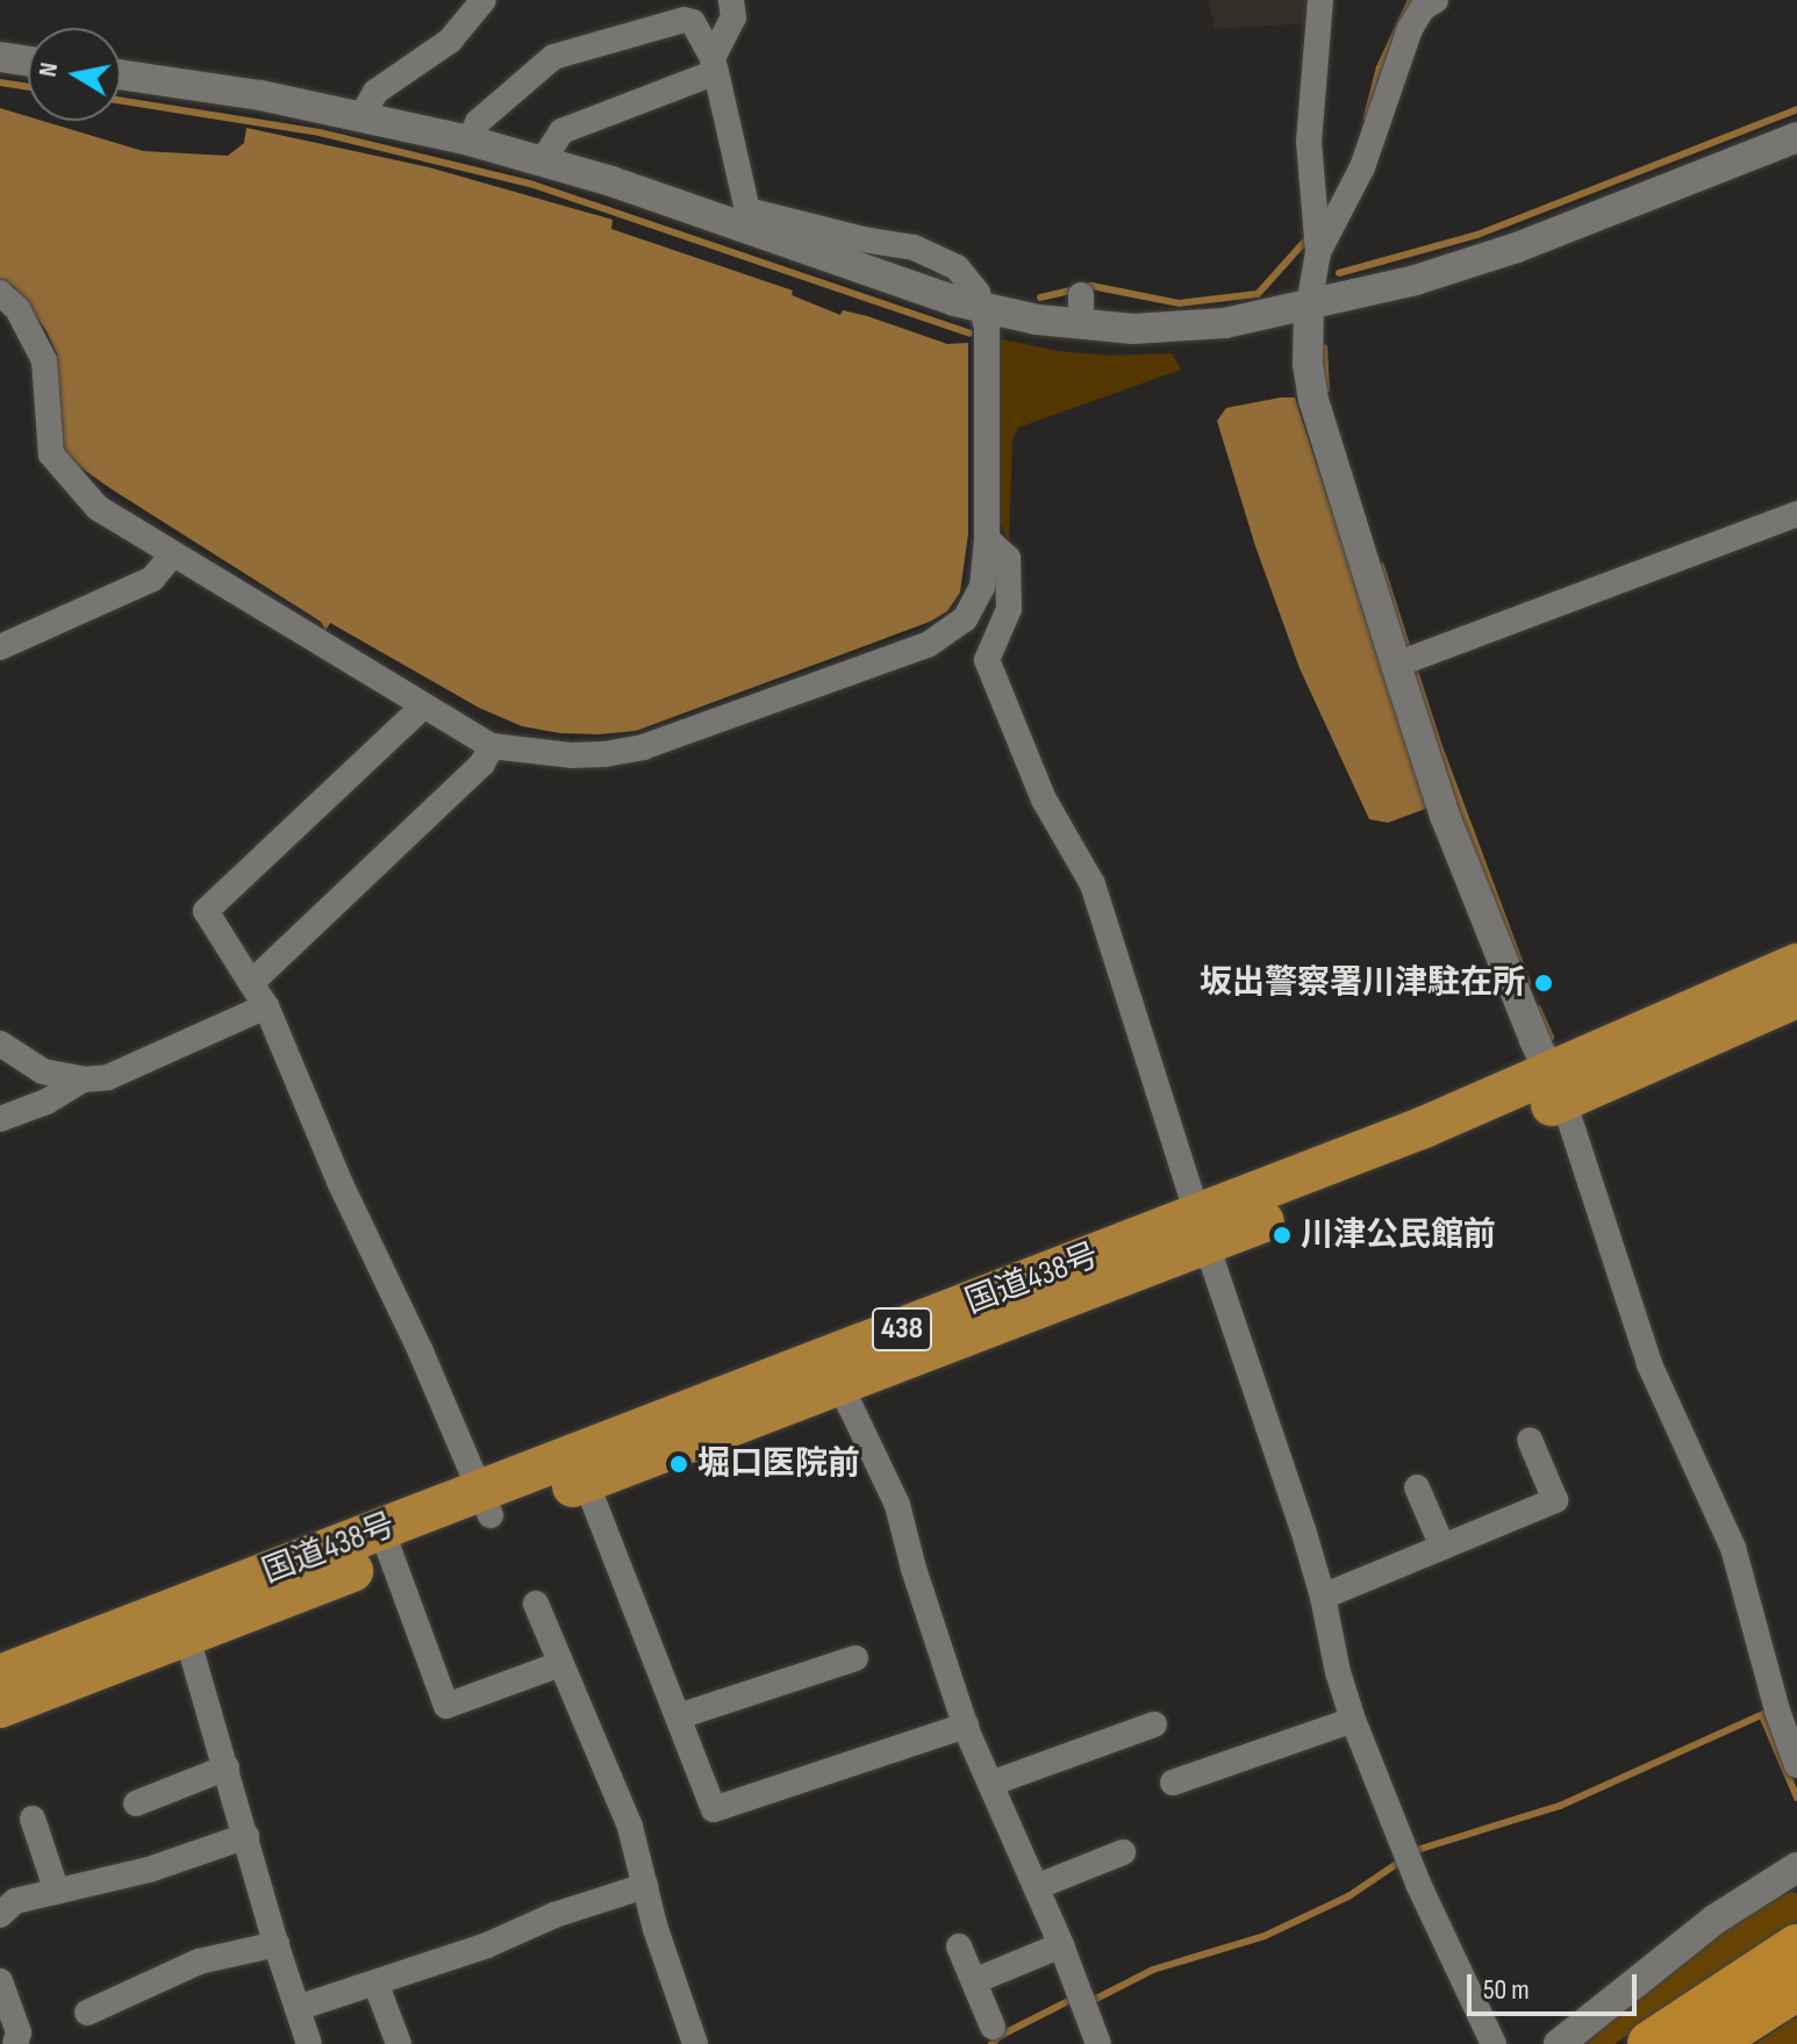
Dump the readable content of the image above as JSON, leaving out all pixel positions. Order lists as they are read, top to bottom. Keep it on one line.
{"streets":{"highway":["国道438号","438"]},"places":["坂出警察署川津駐在所","川津公民館前","堀口医院前"],"scale_bar":"50 m","north":"left"}
